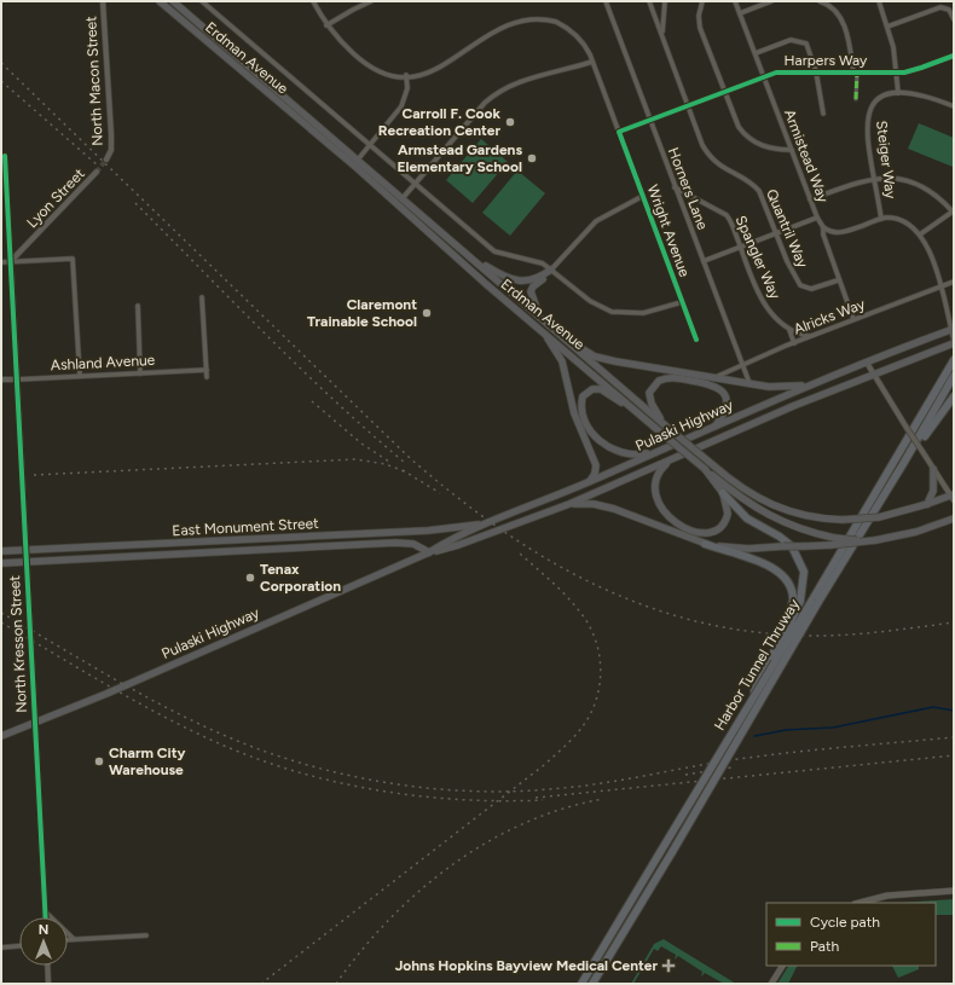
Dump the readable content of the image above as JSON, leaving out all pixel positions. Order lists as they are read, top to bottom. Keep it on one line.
{"streets":{"highway":["Harbor Tunnel Thruway"],"main road":["Erdman Avenue","Pulaski Highway","East Monument Street"],"street":["Harpers Way","North Macon Street","Armistead Way","Steiger Way","Horners Lane","Lyon Street","Quantril Way","Wright Avenue","Spangler Way","Alricks Way","Ashland Avenue","North Kresson Street"]},"crossings":[["Erdman Avenue","Wright Avenue"],["Harpers Way","Armistead Way"],["Harpers Way","Horners Lane"],["Harpers Way","Quantril Way"],["Harpers Way","Wright Avenue"],["Armistead Way","Quantril Way"],["Armistead Way","Alricks Way"],["Horners Lane","Spangler Way"],["Horners Lane","Alricks Way"],["Lyon Street","North Kresson Street"],["Spangler Way","Alricks Way"],["Ashland Avenue","North Kresson Street"],["Pulaski Highway","East Monument Street"],["Pulaski Highway","North Kresson Street"],["East Monument Street","North Kresson Street"]],"places":{"other":["Carroll F. Cook Recreation Center","Armstead Gardens Elementary School","Claremont Trainable School","Tenax Corporation","Charm City Warehouse"],"health":["Johns Hopkins Bayview Medical Center"]},"legend":["Cycle path","Path"],"north":"top"}
